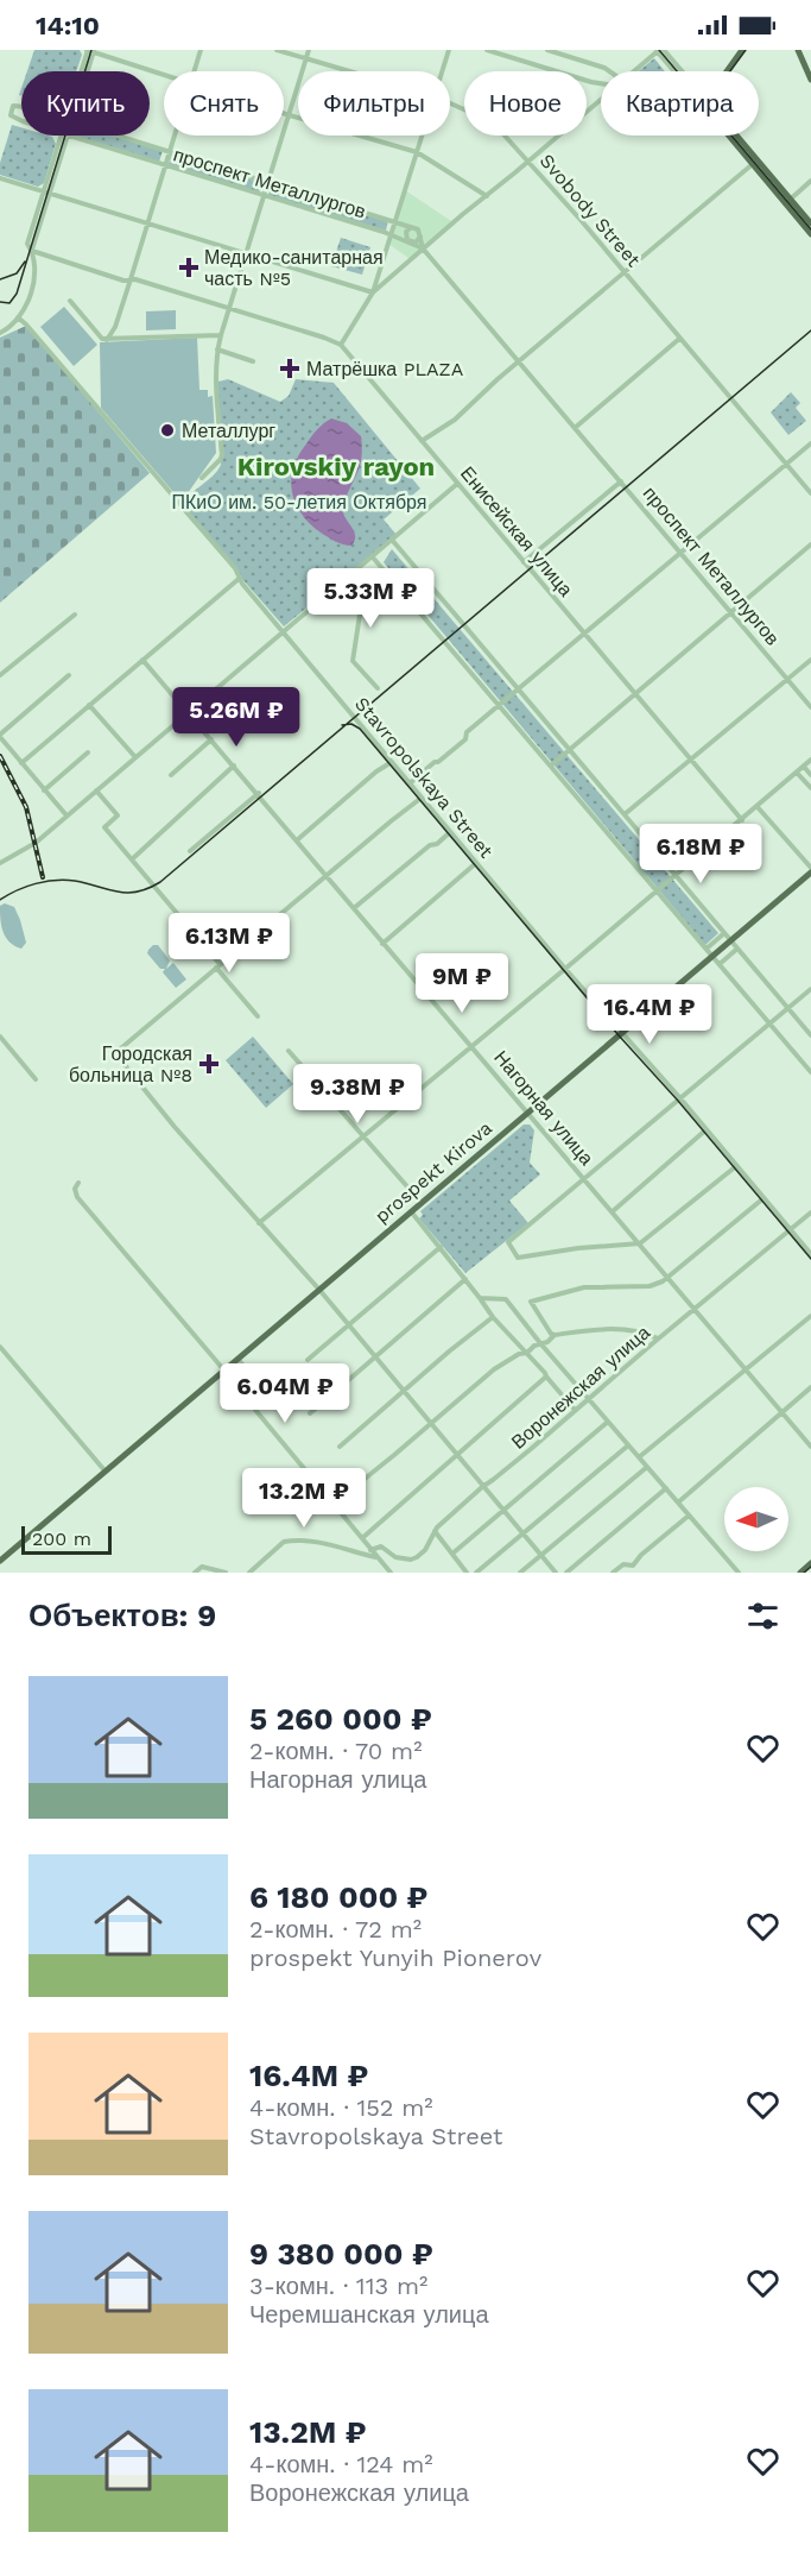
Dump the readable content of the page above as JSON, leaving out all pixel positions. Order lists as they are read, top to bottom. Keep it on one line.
{"streets":{"main road":["prospekt Kirova"],"street":["проспект Металлургов","Svobody Street","Енисейская улица","Stavropolskaya Street","Нагорная улица","Воронежская улица"]},"crossings":[["Stavropolskaya Street","prospekt Kirova"],["Stavropolskaya Street","Воронежская улица"],["Нагорная улица","prospekt Kirova"],["Нагорная улица","Воронежская улица"]],"districts":["Kirovskiy rayon"],"parks":["ПКиО им. 50-летия Октября"],"places":{"health":["Медико-санитарная часть №5","Матрёшка PLAZA","Городская больница №8"],"other":["Металлург"]},"scale_bar":"200 m","north":"left","page":{"status":"14:10","chip":["Купить","Снять","Фильтры","Новое","Квартира"],"price":["5.33M ₽","5.26M ₽","6.18M ₽","6.13M ₽","9M ₽","16.4M ₽","9.38M ₽","6.04M ₽","13.2M ₽"],"scale":"200 m","heading":"Объектов: 9","list":[{"name":"5 260 000 ₽","note":"2-комн. · 70 m² · Нагорная улица"},{"name":"6 180 000 ₽","note":"2-комн. · 72 m² · prospekt Yunyih Pionerov"},{"name":"16.4M ₽","note":"4-комн. · 152 m² · Stavropolskaya Street"},{"name":"9 380 000 ₽","note":"3-комн. · 113 m² · Черемшанская улица"},{"name":"13.2M ₽","note":"4-комн. · 124 m² · Воронежская улица"}]}}
